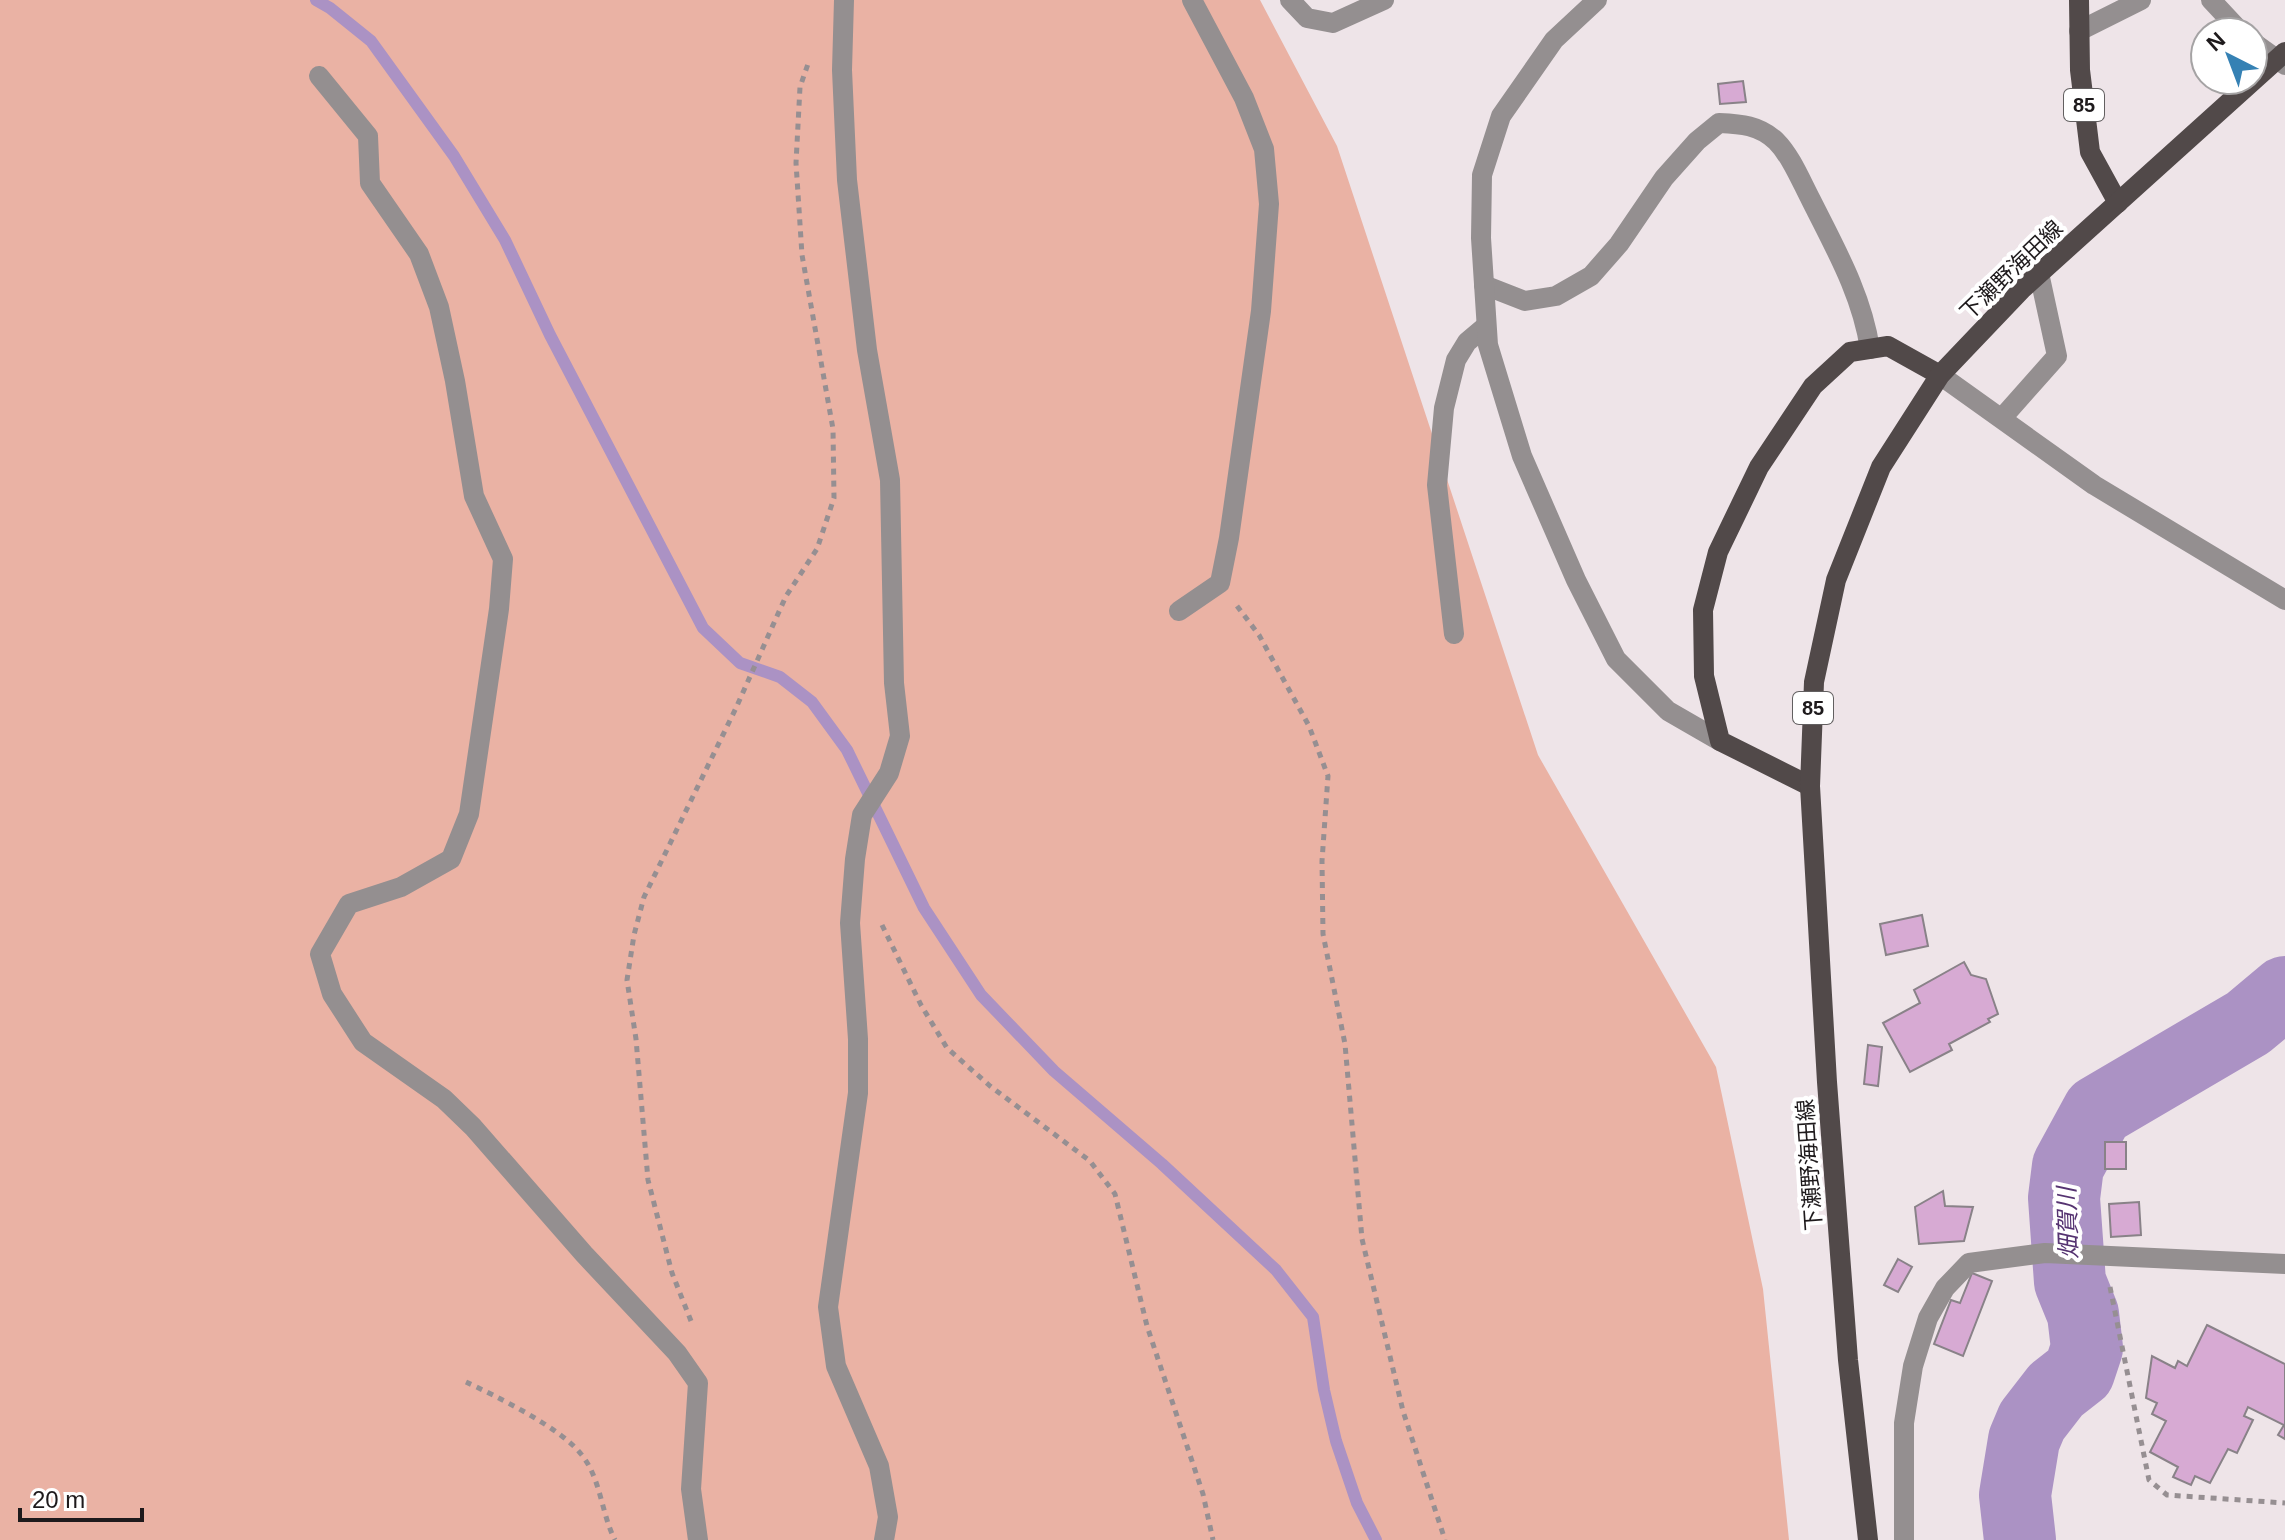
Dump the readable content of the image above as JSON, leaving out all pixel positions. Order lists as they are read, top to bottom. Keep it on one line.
{"streets":{"main road":["85","下瀬野海田線"]},"crossings":[["85","下瀬野海田線"]],"water":["畑賀川"],"scale_bar":"20 m","north":"top left"}
